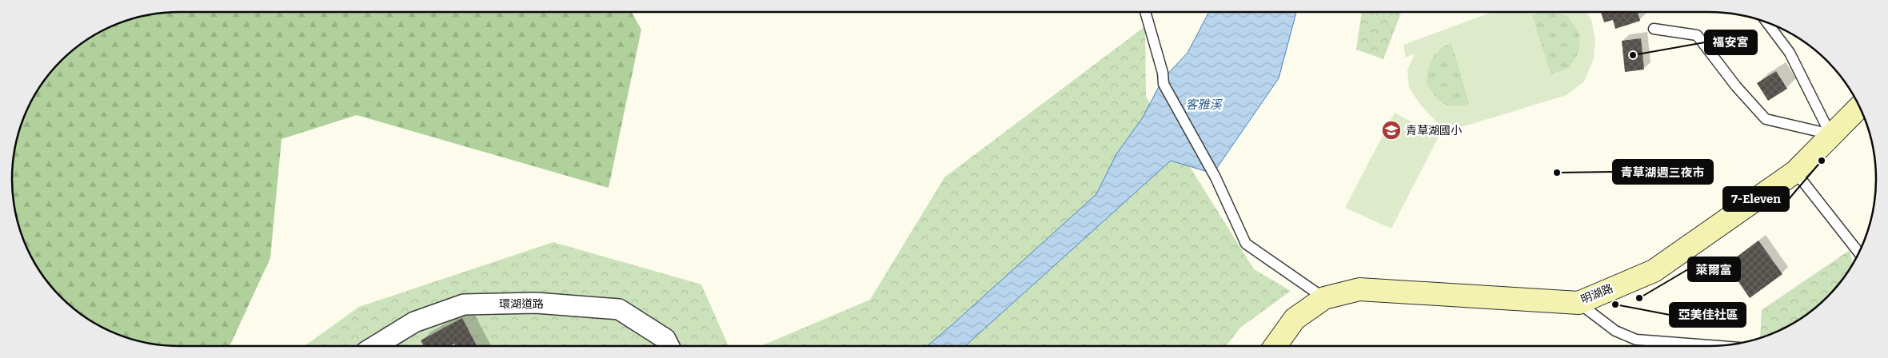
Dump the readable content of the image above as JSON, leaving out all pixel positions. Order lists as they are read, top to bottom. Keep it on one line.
{"streets":{"street":["明湖路","環湖道路"]},"water":["客雅溪"],"places":{"other":["福安宮","7-Eleven","青草湖週三夜市","萊爾富","亞美佳社區"],"school or university":["青草湖國小"]}}
